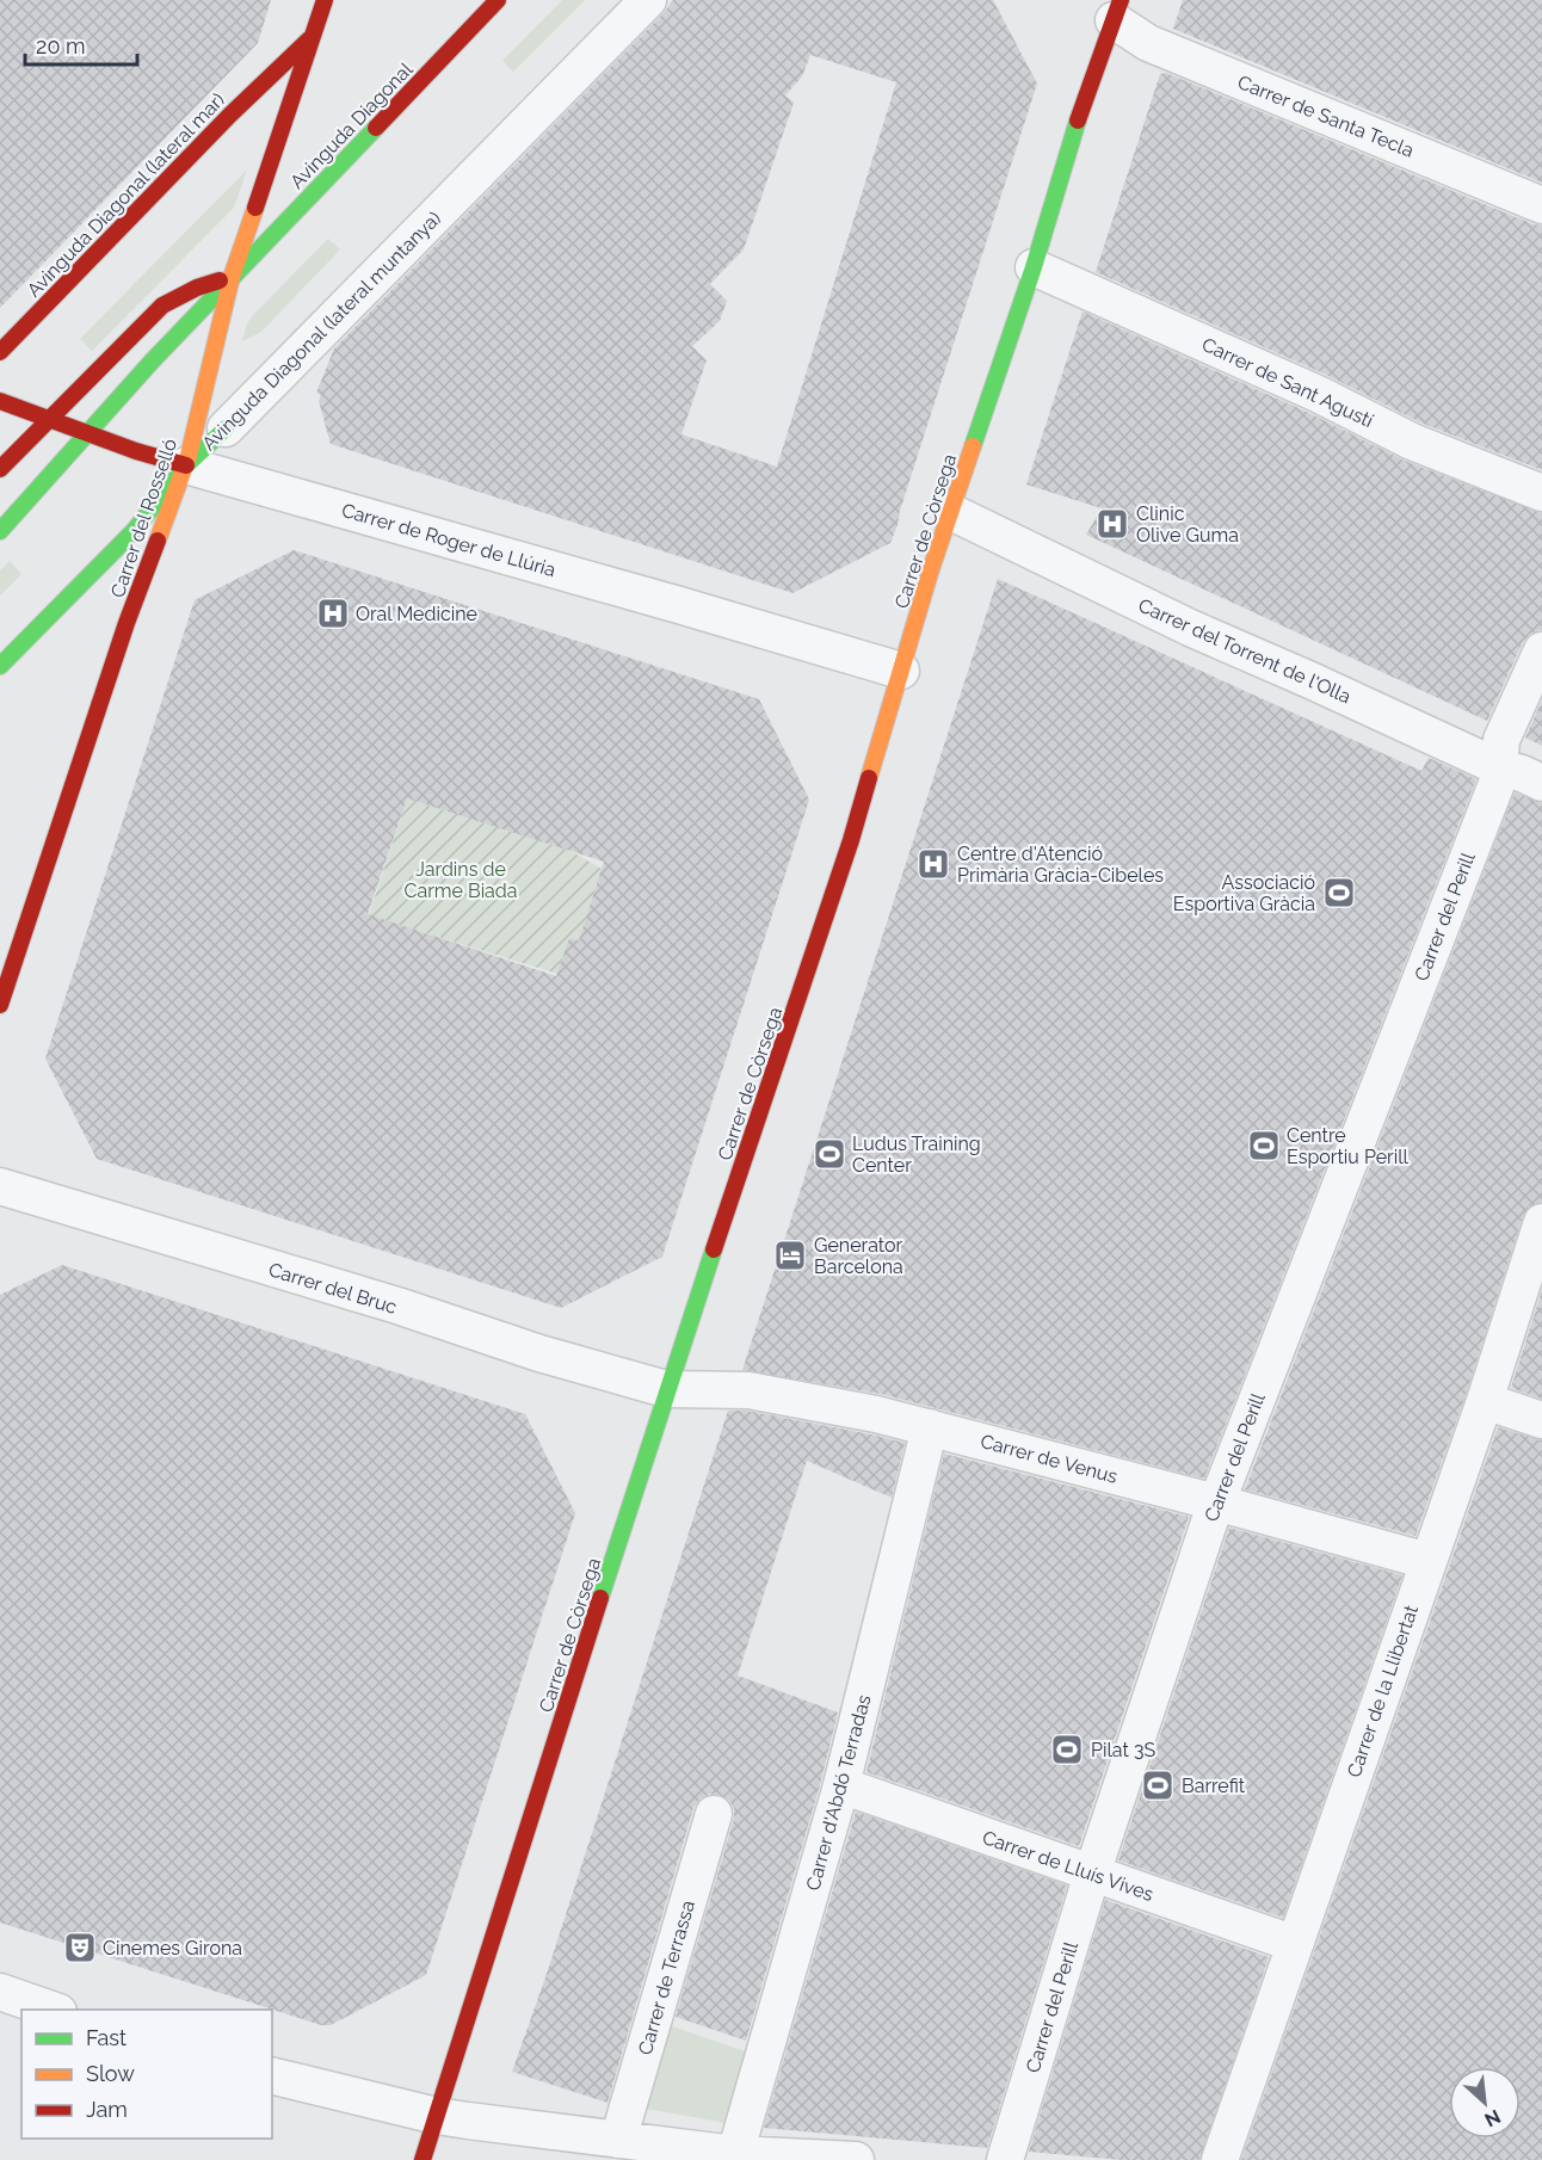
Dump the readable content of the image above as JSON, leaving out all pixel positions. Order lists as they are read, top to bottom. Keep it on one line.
{"streets":{"main road":["Avinguda Diagonal","Avinguda Diagonal (lateral mar)","Avinguda Diagonal (lateral muntanya)","Carrer del Rosselló","Carrer de Còrsega","Carrer de Roger de Llúria"],"street":["Carrer de Santa Tecla","Carrer de Sant Agustí","Carrer del Torrent de l'Olla","Carrer del Perill","Carrer del Bruc","Carrer de Venus","Carrer de la Llibertat","Carrer d'Abdó Terradas","Carrer de Lluís Vives","Carrer de Terrassa"]},"crossings":[["Carrer de Santa Tecla","Carrer de Còrsega"],["Avinguda Diagonal","Carrer del Rosselló"],["Avinguda Diagonal","Carrer de Roger de Llúria"],["Avinguda Diagonal (lateral mar)","Carrer del Rosselló"],["Avinguda Diagonal (lateral muntanya)","Carrer del Rosselló"],["Avinguda Diagonal (lateral muntanya)","Carrer de Roger de Llúria"],["Carrer de Sant Agustí","Carrer de Còrsega"],["Carrer del Rosselló","Carrer de Roger de Llúria"],["Carrer de Còrsega","Carrer de Roger de Llúria"],["Carrer de Còrsega","Carrer del Torrent de l'Olla"],["Carrer de Còrsega","Carrer del Bruc"],["Carrer de Còrsega","Carrer de Venus"],["Carrer del Torrent de l'Olla","Carrer del Perill"],["Carrer del Perill","Carrer de Venus"],["Carrer del Perill","Carrer de Lluís Vives"],["Carrer del Bruc","Carrer de Venus"],["Carrer de Venus","Carrer de la Llibertat"],["Carrer de Venus","Carrer d'Abdó Terradas"],["Carrer de la Llibertat","Carrer de Lluís Vives"],["Carrer d'Abdó Terradas","Carrer de Lluís Vives"]],"parks":["Jardins de Carme Biada"],"places":{"hospital":["Clinic Olive Guma","Oral Medicine","Centre d'Atenció Primària Gràcia-Cibeles"],"sports":["Associació Esportiva Gràcia","Centre Esportiu Perill","Ludus Training Center","Pilat 3S","Barrefit"],"hotel":["Generator Barcelona"],"theatre":["Cinemes Girona"]},"legend":["Fast","Slow","Jam"],"scale_bar":"20 m","north":"bottom right"}
